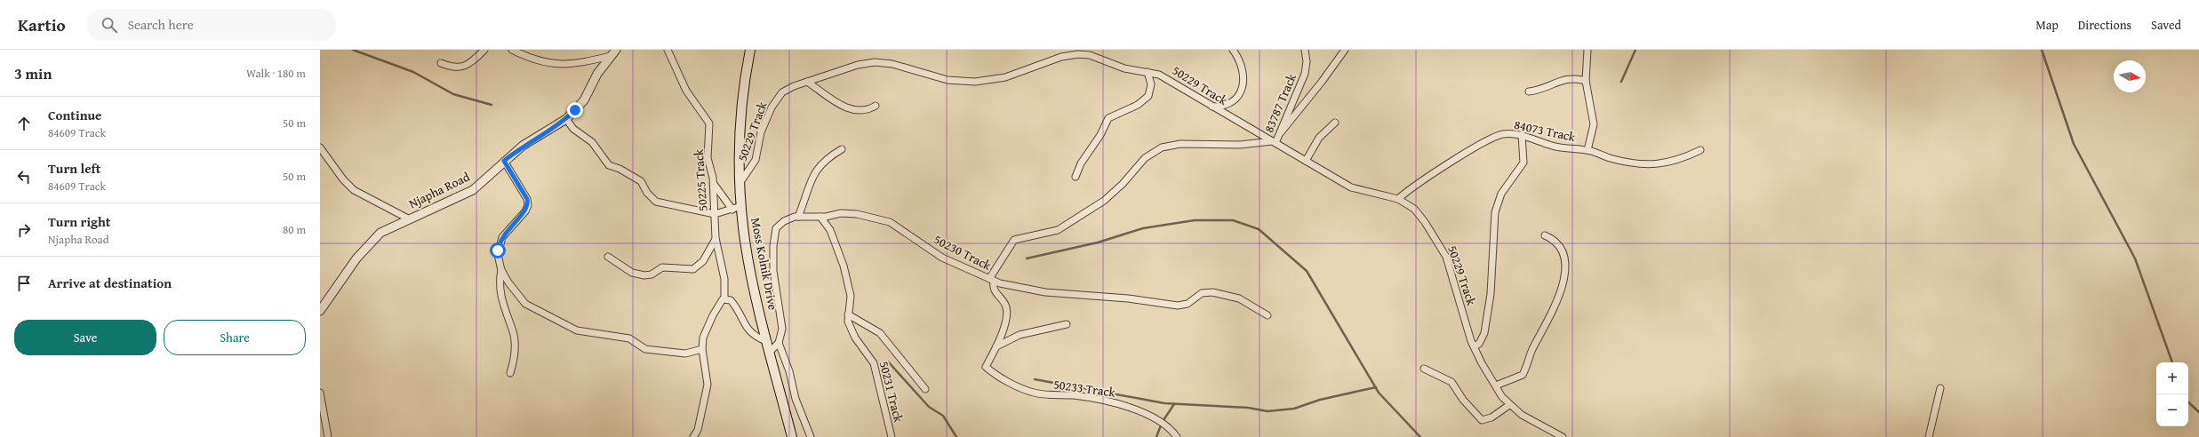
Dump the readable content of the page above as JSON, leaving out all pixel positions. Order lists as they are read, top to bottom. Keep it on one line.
{"streets":{"main road":["Moss Kolnik Drive"],"street":["50229 Track","83787 Track","84073 Track","50225 Track","Njapha Road","50230 Track","50233 Track","50231 Track"]},"crossings":[["50229 Track","83787 Track"],["50229 Track","84073 Track"],["50229 Track","Moss Kolnik Drive"],["50230 Track","50231 Track"]],"north":"right","page":{"header":"Kartio","search":"Search here","nav":["Map","Directions","Saved"],"heading":["3 min","Walk · 180 m"],"list":[["Continue","84609 Track","50 m"],["Turn left","84609 Track","50 m"],["Turn right","Njapha Road","80 m"],"Arrive at destination"],"buttons":["Save","Share"],"map_buttons":["+","−"]}}
